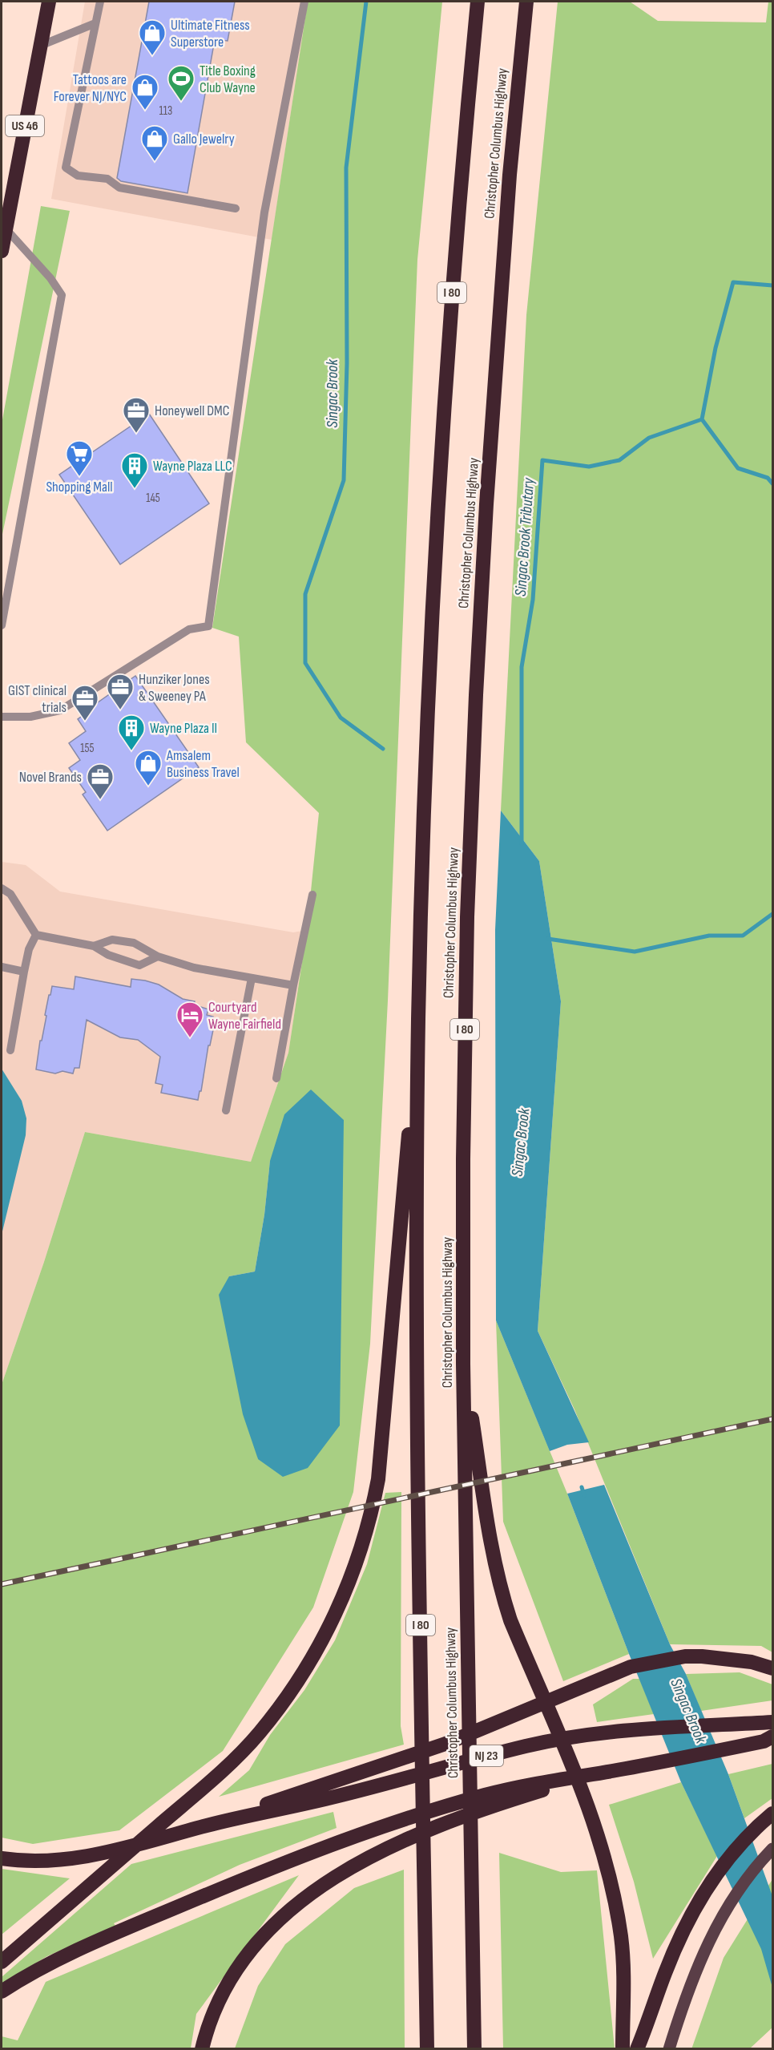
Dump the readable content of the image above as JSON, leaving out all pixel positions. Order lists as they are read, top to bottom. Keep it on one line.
{"streets":{"highway":["US 46","Christopher Columbus Highway","I 80","NJ 23"]},"water":["Singac Brook","Singac Brook Tributary"],"places":{"shop":["Ultimate Fitness Superstore","Tattoos are Forever NJ/NYC","Gallo Jewelry","Amsalem Business Travel"],"sports":["Title Boxing Club Wayne"],"office":["Honeywell DMC","Hunziker Jones & Sweeney PA","GIST clinical trials","Novel Brands"],"supermarket":["Shopping Mall"],"building":["Wayne Plaza LLC","Wayne Plaza II"],"hotel":["Courtyard Wayne Fairfield"]},"house_numbers":["113","145","155"]}
